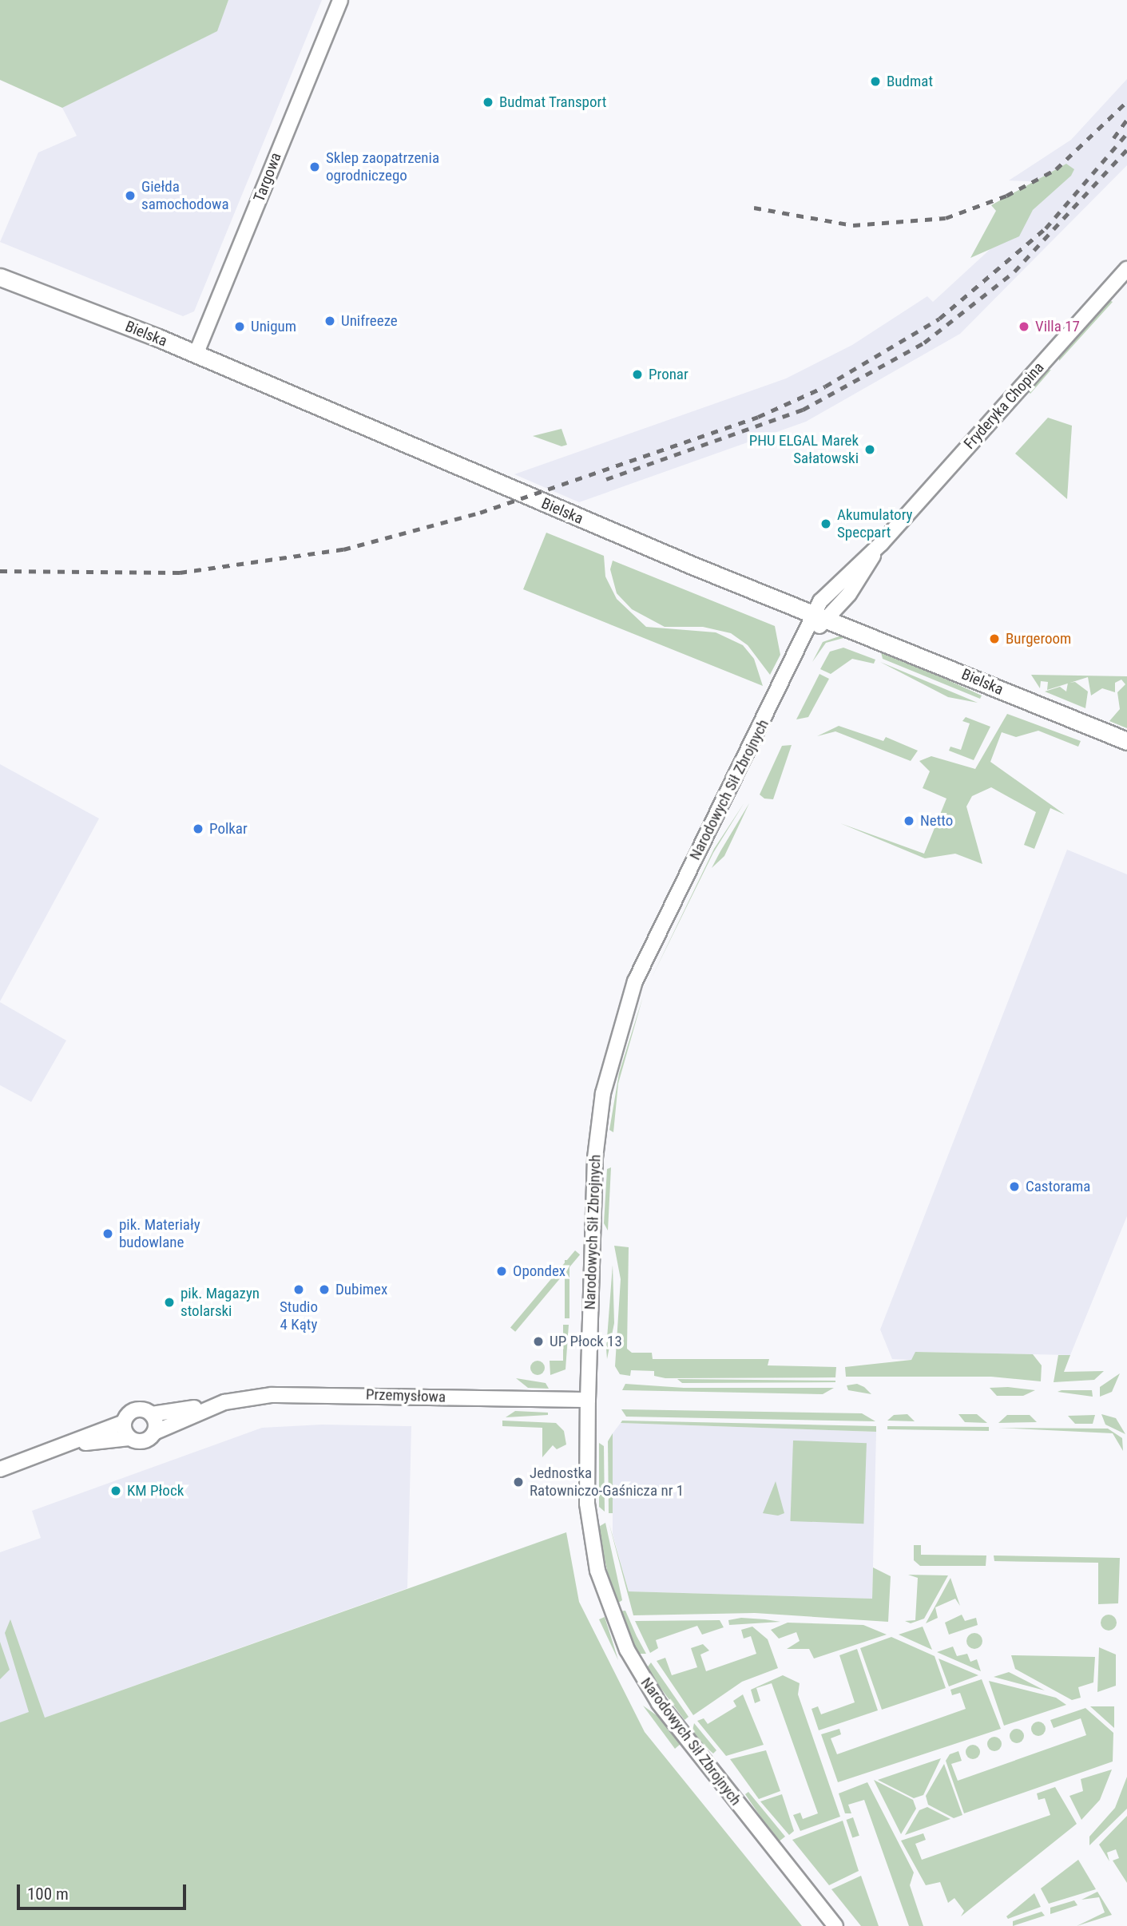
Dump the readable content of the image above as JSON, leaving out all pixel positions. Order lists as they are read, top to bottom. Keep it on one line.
{"streets":{"main road":["Bielska"],"street":["Targowa","Fryderyka Chopina","Narodowych Sił Zbrojnych","Przemysłowa"]},"crossings":[["Targowa","Bielska"],["Bielska","Fryderyka Chopina"],["Bielska","Narodowych Sił Zbrojnych"],["Fryderyka Chopina","Narodowych Sił Zbrojnych"],["Narodowych Sił Zbrojnych","Przemysłowa"]],"places":["Budmat","Budmat Transport","Sklep zaopatrzenia ogrodniczego","Giełda samochodowa","Unifreeze","Unigum","Villa 17","Pronar","PHU ELGAL Marek Sałatowski","Akumulatory Specpart","Burgeroom","Netto","Polkar","Castorama","pik. Materiały budowlane","Opondex","Studio 4 Kąty","Dubimex","pik. Magazyn stolarski","UP Płock 13","Jednostka Ratowniczo-Gaśnicza nr 1","KM Płock"],"scale_bar":"100 m"}
